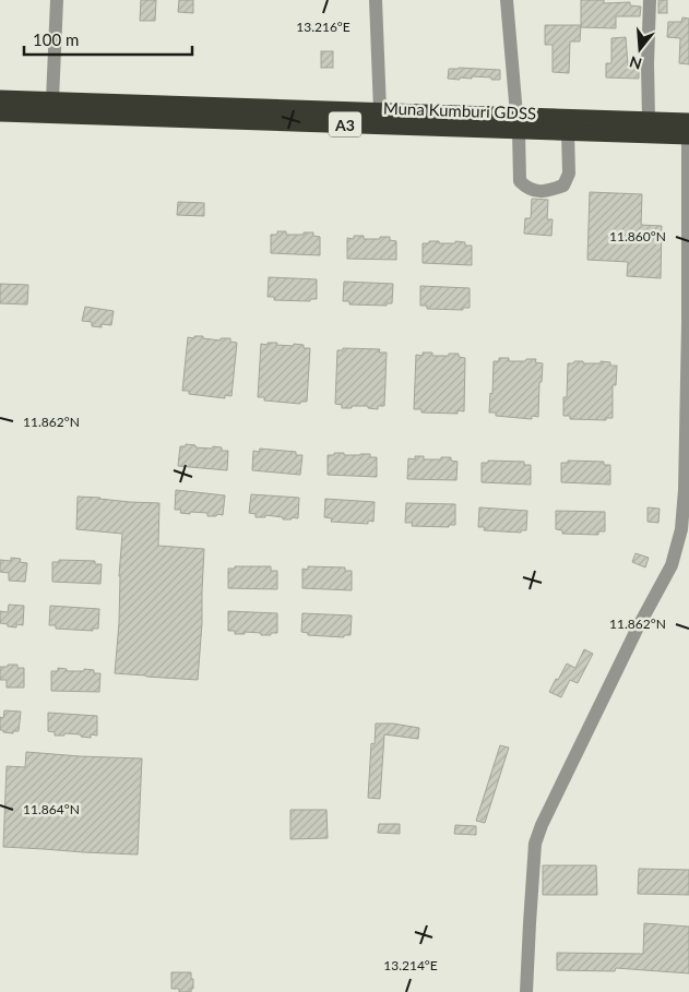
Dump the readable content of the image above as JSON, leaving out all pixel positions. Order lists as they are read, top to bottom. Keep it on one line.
{"streets":{"highway":["Muna Kumburi GDSS","A3"]},"scale_bar":"100 m","north":"bottom","coordinates":["13.216°E","11.860°N","11.862°N","11.864°N","13.214°E"]}
